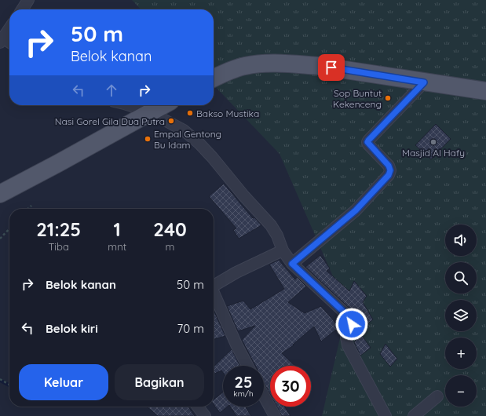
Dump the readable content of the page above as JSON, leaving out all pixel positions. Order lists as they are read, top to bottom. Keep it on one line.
{"places":["Sop Buntut Kekenceng","Bakso Mustika","Nasi Gorel Gila Dua Putra","Empal Gentong Bu Idam","Masjid Al Hafy"],"page":{"turn":["50 m","Belok kanan"],"eta":["21:25","Tiba","1","mnt","240","m"],"map_buttons":["+","−"],"list":[{"name":"Belok kanan","value":"50 m"},{"name":"Belok kiri","value":"70 m"}],"buttons":["Keluar","Bagikan"],"speed":"25 km/h","limit":"30"}}
